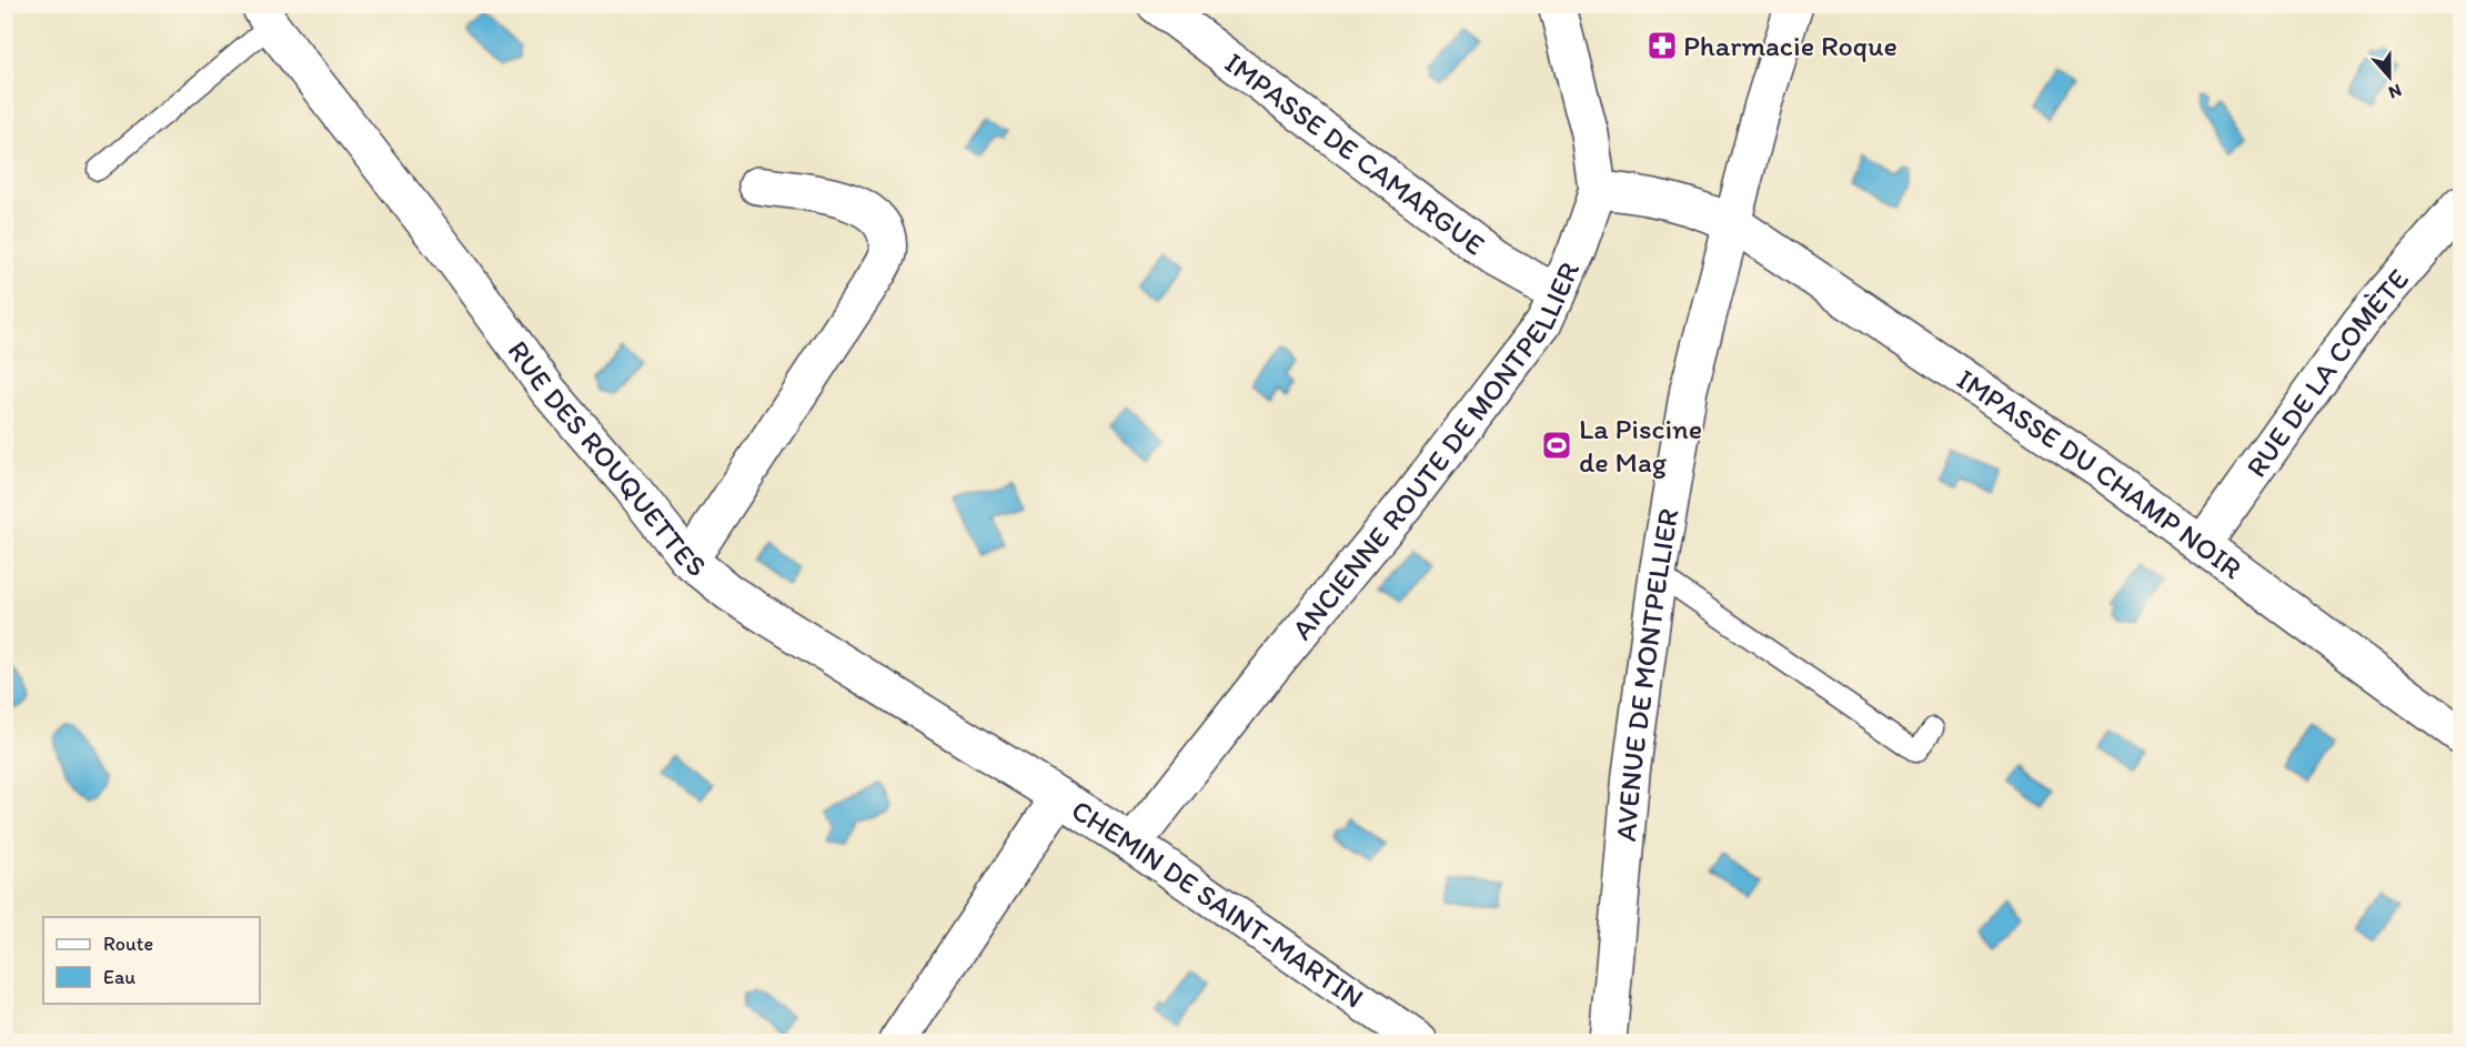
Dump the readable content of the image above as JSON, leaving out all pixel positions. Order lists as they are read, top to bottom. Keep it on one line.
{"streets":{"street":["IMPASSE DE CAMARGUE","RUE DE LA COMÈTE","ANCIENNE ROUTE DE MONTPELLIER","RUE DES ROUQUETTES","IMPASSE DU CHAMP NOIR","AVENUE DE MONTPELLIER","CHEMIN DE SAINT-MARTIN"]},"crossings":[["IMPASSE DE CAMARGUE","ANCIENNE ROUTE DE MONTPELLIER"],["RUE DE LA COMÈTE","IMPASSE DU CHAMP NOIR"],["ANCIENNE ROUTE DE MONTPELLIER","IMPASSE DU CHAMP NOIR"],["ANCIENNE ROUTE DE MONTPELLIER","CHEMIN DE SAINT-MARTIN"],["RUE DES ROUQUETTES","CHEMIN DE SAINT-MARTIN"],["IMPASSE DU CHAMP NOIR","AVENUE DE MONTPELLIER"]],"places":{"pharmacy":["Pharmacie Roque"],"sports":["La Piscine de Mag"]},"legend":["Route","Eau"],"north":"bottom"}
